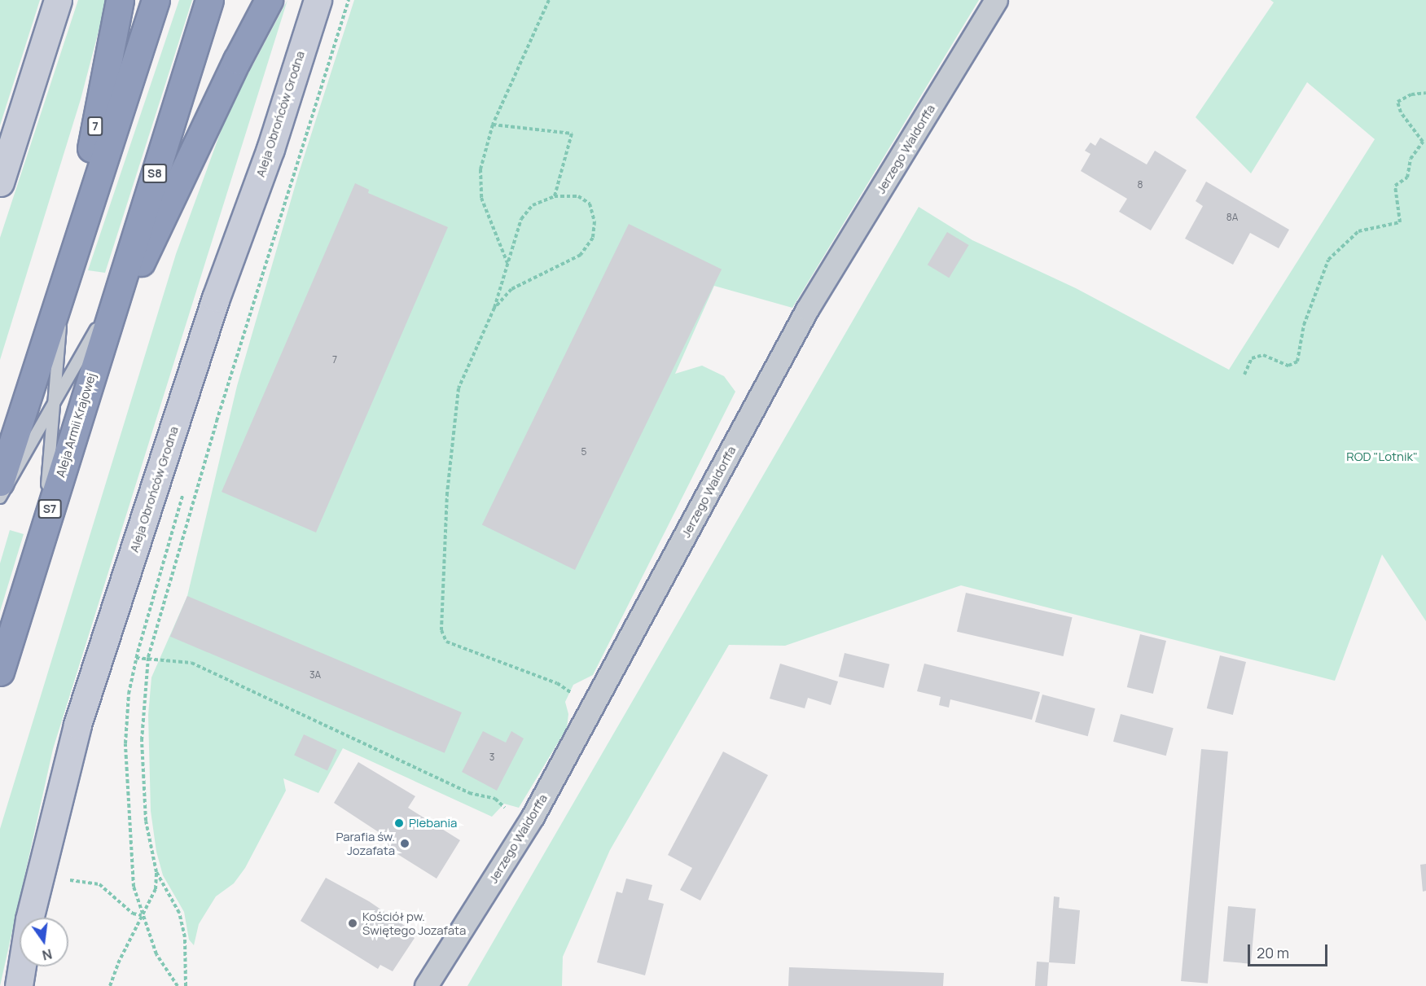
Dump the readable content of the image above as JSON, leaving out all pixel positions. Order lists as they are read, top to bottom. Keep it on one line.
{"streets":{"highway":["7","S8","Aleja Armii Krajowej","S7"],"main road":["Aleja Obrońców Grodna"],"street":["Jerzego Waldorffa"]},"crossings":[["S8","Aleja Armii Krajowej"]],"parks":["ROD \"Lotnik\""],"places":["Plebania","Parafia św. Jozafata","Kościół pw. Świętego Jozafata"],"house_numbers":["8","8A","7","5","3A","3"],"scale_bar":"20 m","north":"bottom"}
